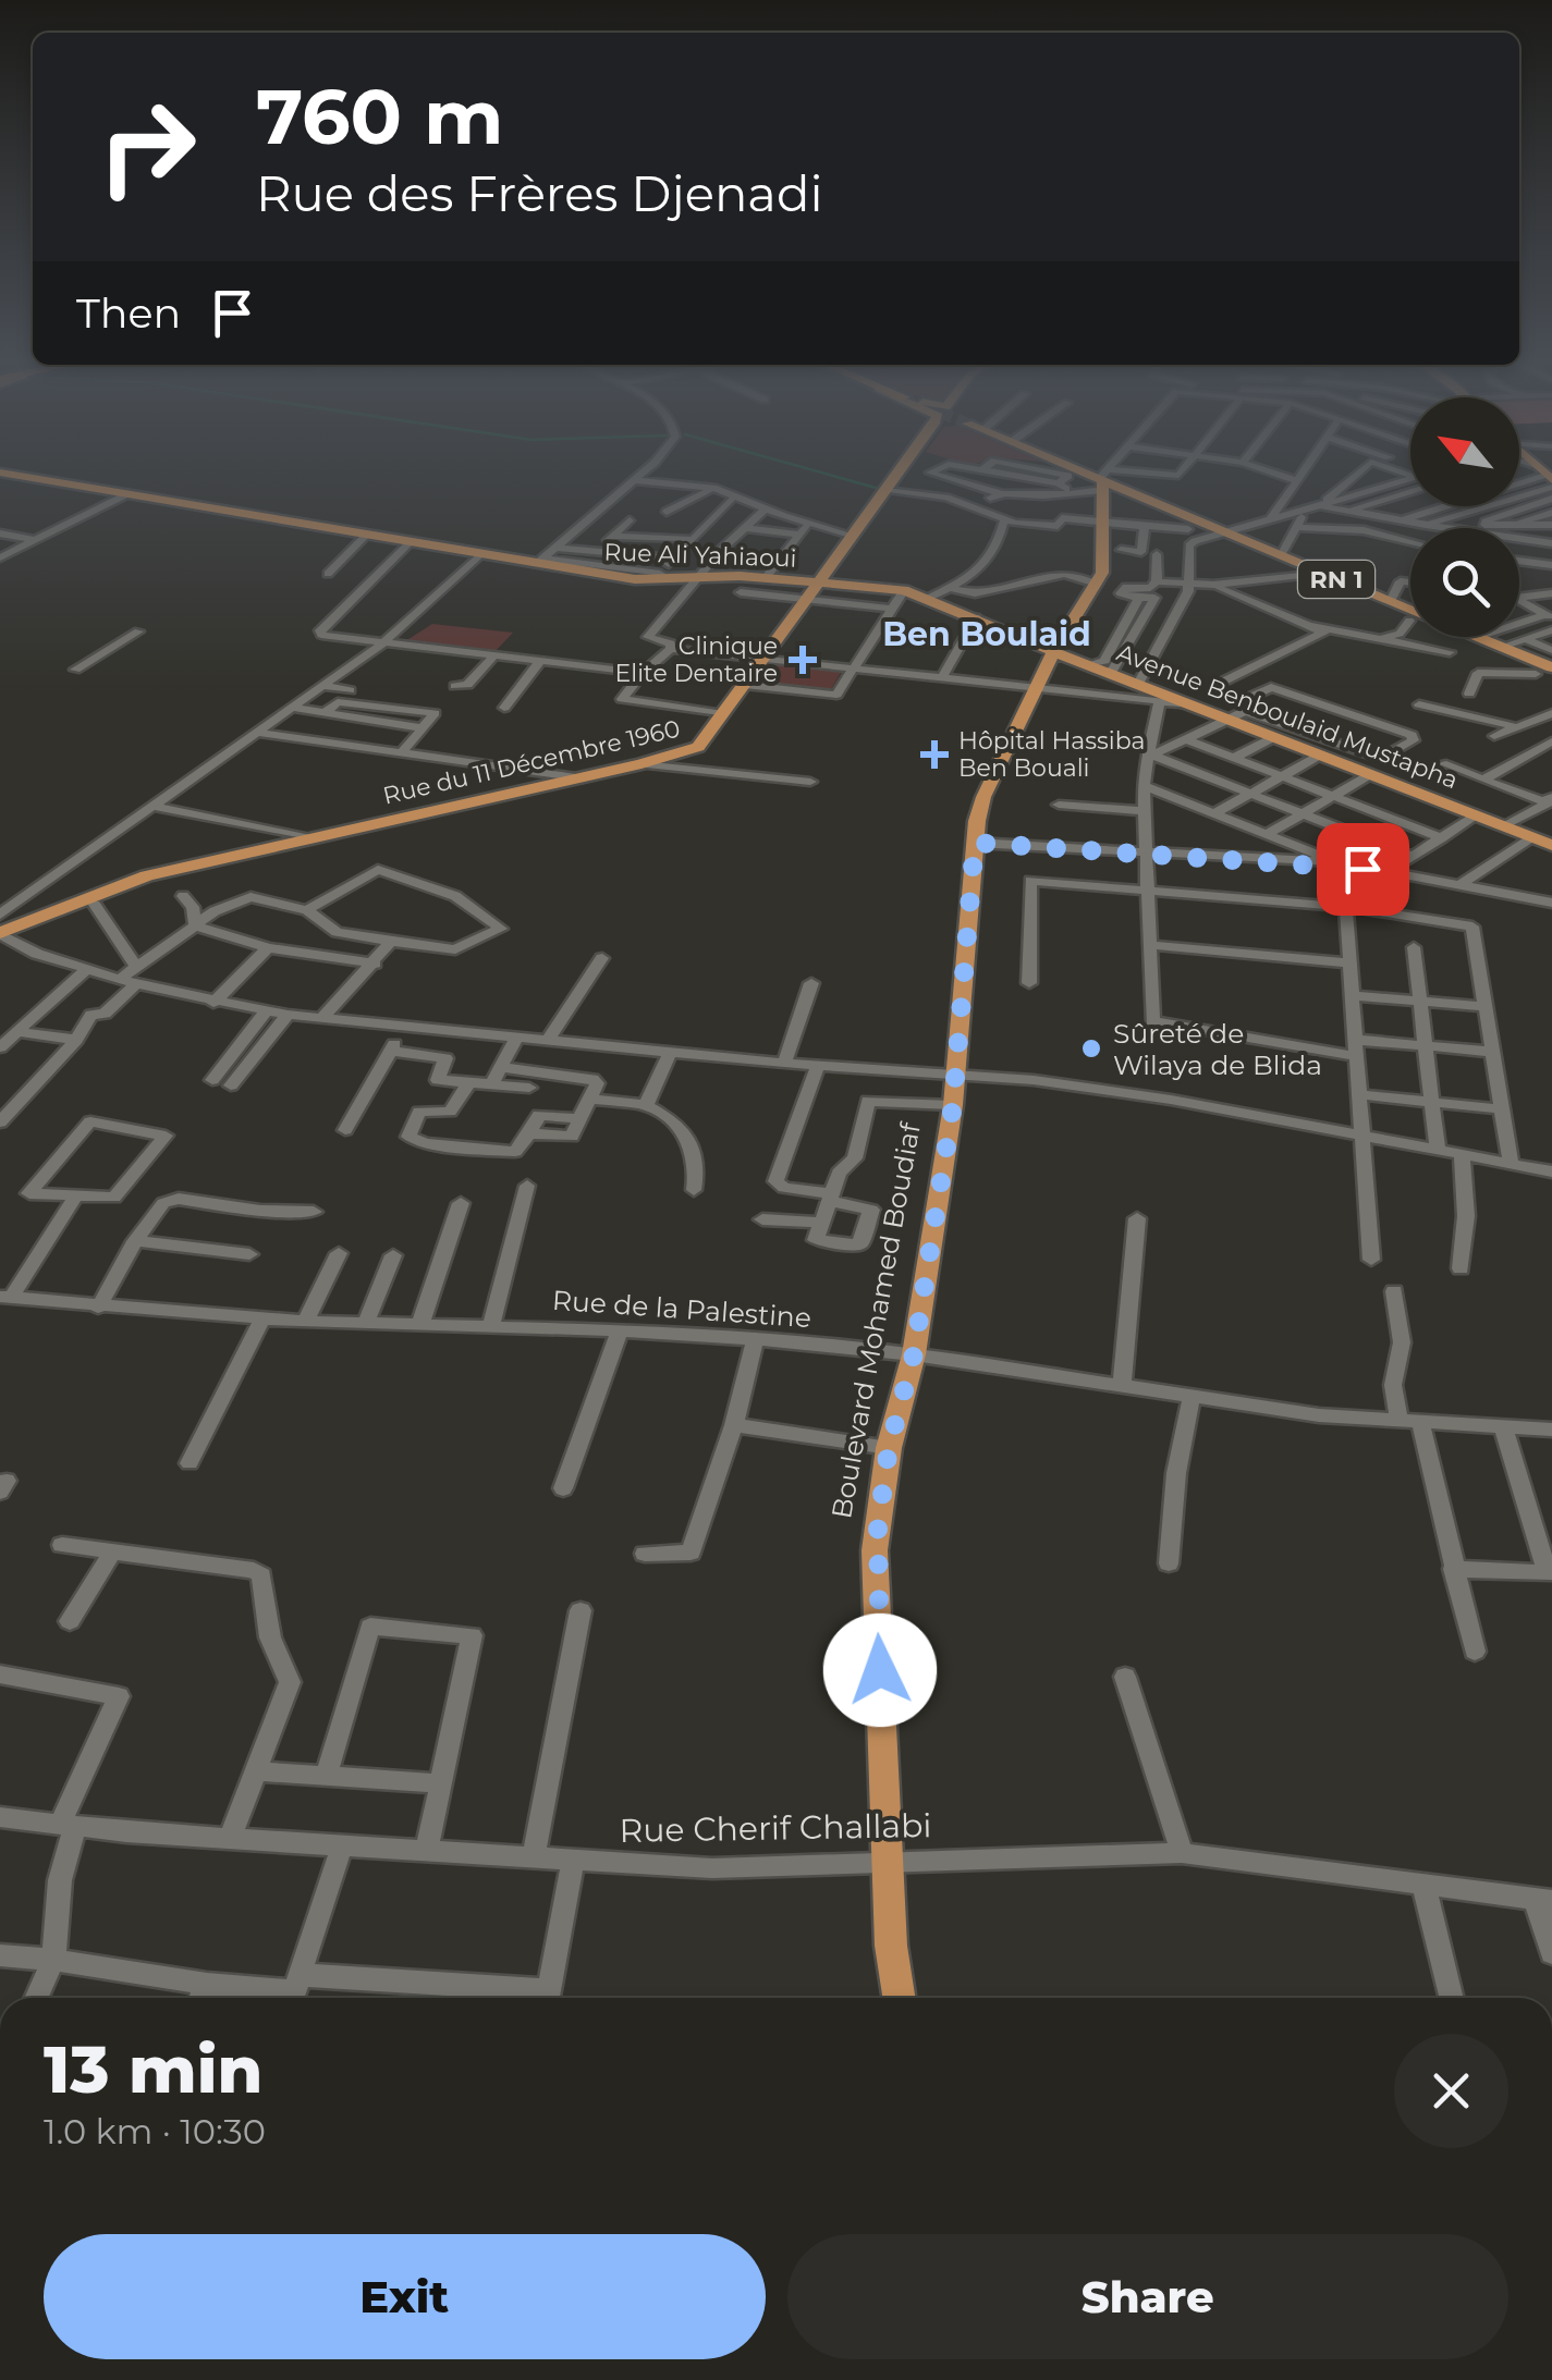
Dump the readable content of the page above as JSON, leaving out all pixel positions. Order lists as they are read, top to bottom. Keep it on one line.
{"streets":{"main road":["Rue Ali Yahiaoui","RN 1","Avenue Benboulaid Mustapha","Rue du 11 Décembre 1960","Boulevard Mohamed Boudiaf"],"street":["Rue de la Palestine","Rue Cherif Challabi"]},"crossings":[["Rue Ali Yahiaoui","Avenue Benboulaid Mustapha"],["Rue Ali Yahiaoui","Rue du 11 Décembre 1960"],["RN 1","Boulevard Mohamed Boudiaf"],["Avenue Benboulaid Mustapha","Rue du 11 Décembre 1960"],["Avenue Benboulaid Mustapha","Boulevard Mohamed Boudiaf"],["Rue de la Palestine","Boulevard Mohamed Boudiaf"],["Boulevard Mohamed Boudiaf","Rue Cherif Challabi"]],"districts":["Ben Boulaid"],"places":{"health":["Clinique Elite Dentaire","Hôpital Hassiba Ben Bouali"],"other":["Sûreté de Wilaya de Blida"]},"north":"top left","page":{"turn":["760 m","Rue des Frères Djenadi"],"then":"Then","heading":["13 min","1.0 km · 10:30"],"buttons":["Exit","Share"]}}
